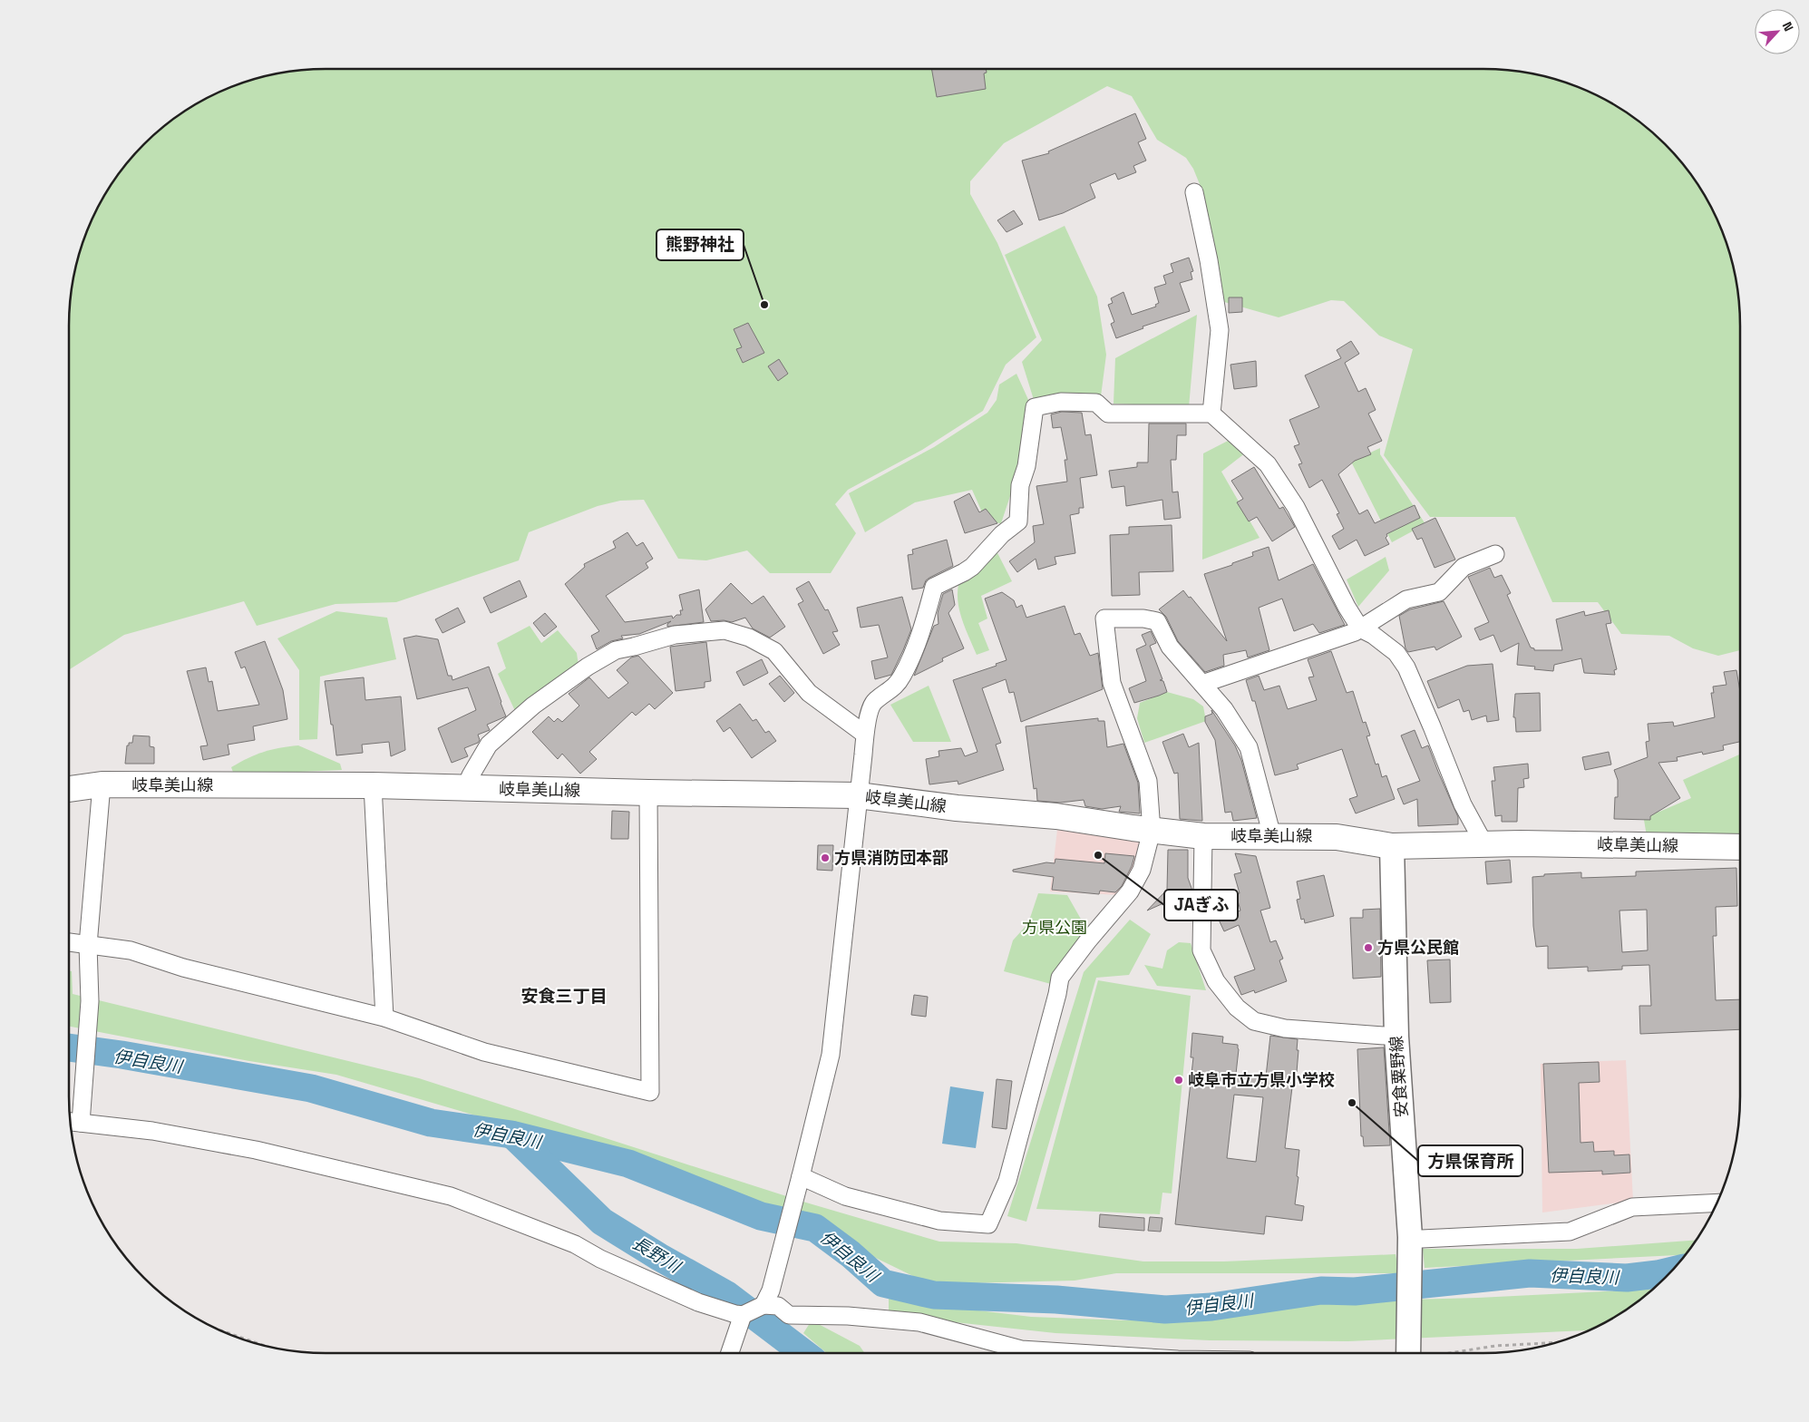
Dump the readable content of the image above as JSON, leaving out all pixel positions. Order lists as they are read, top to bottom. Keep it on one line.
{"streets":{"main road":["岐阜美山線","安食粟野線"]},"crossings":[["岐阜美山線","安食粟野線"]],"districts":["安食三丁目"],"water":["伊自良川","長野川"],"parks":["方県公園"],"places":["熊野神社","JAぎふ","方県消防団本部","方県公民館","岐阜市立方県小学校","方県保育所"],"north":"top right"}
